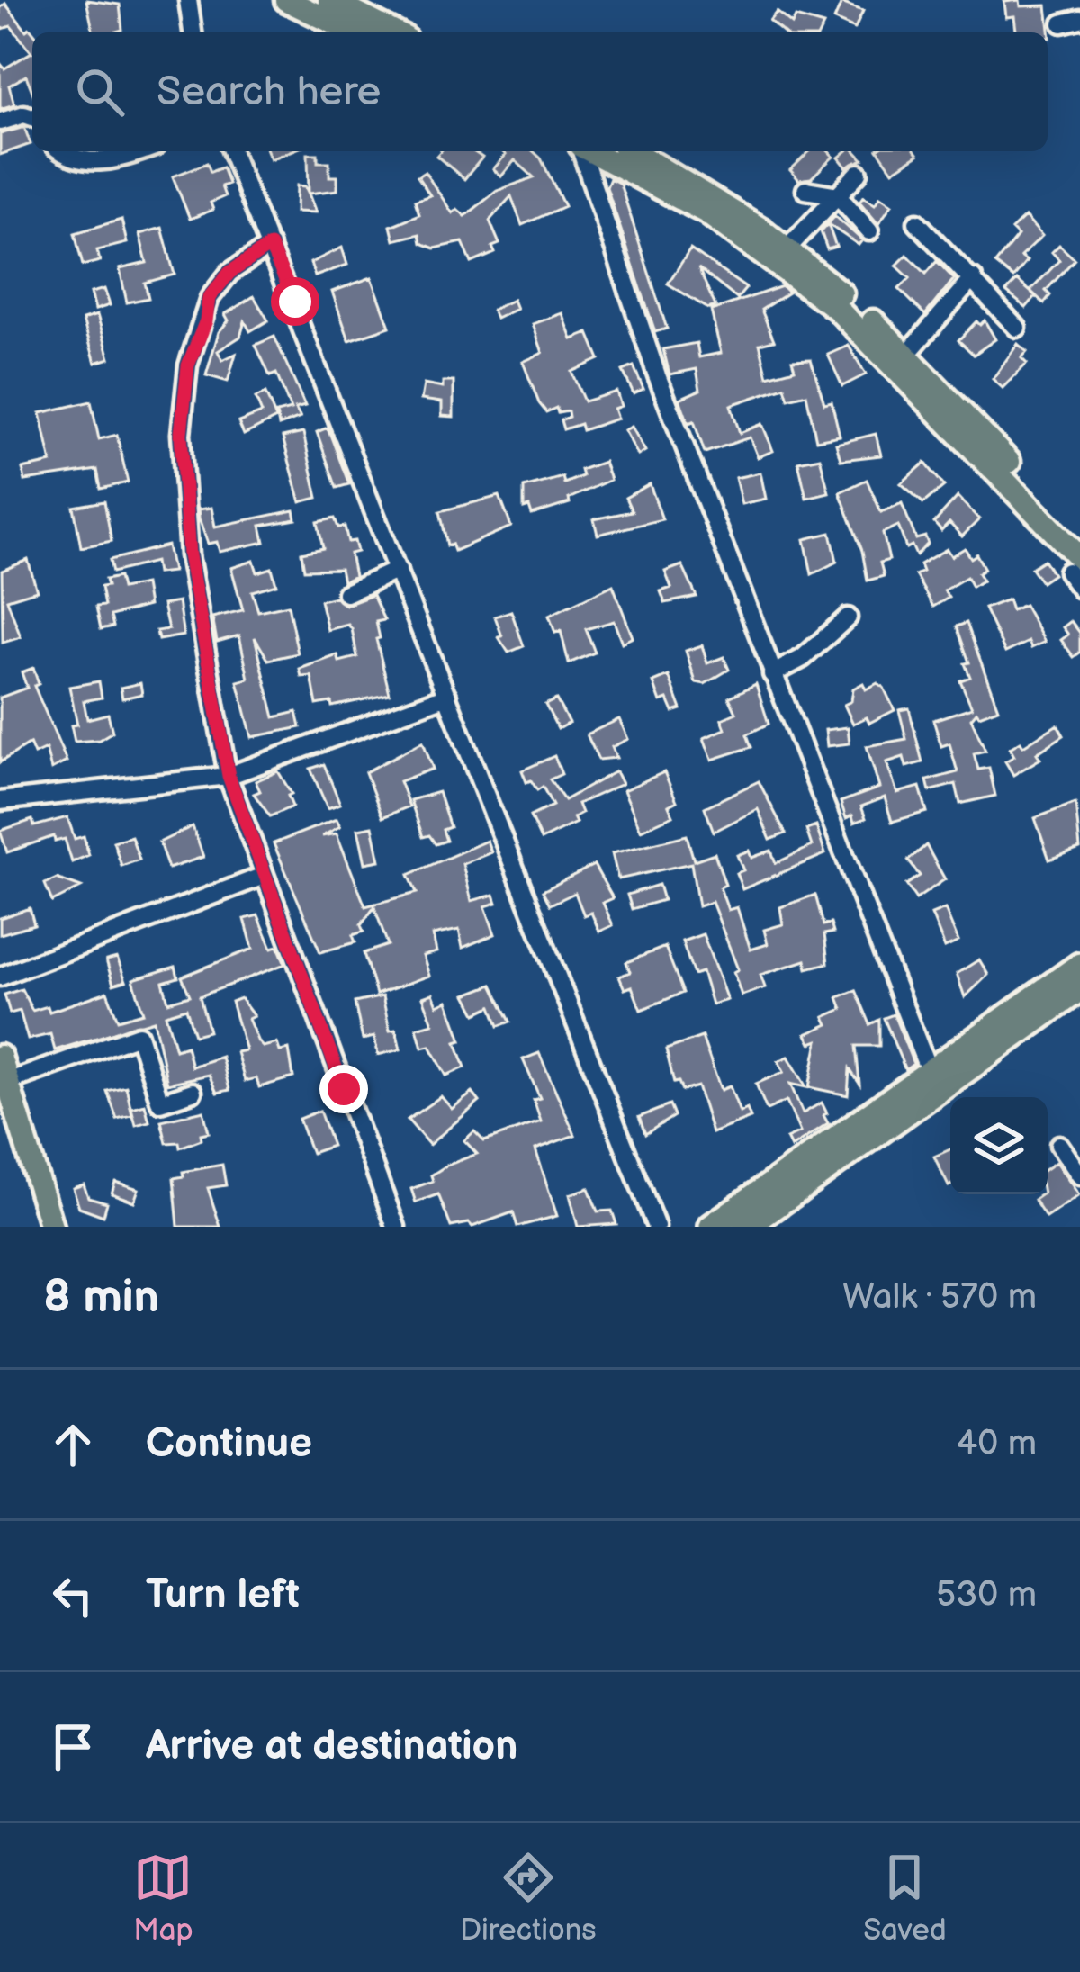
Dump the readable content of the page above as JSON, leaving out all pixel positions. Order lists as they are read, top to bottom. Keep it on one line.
{"page":{"search":"Search here","heading":["8 min","Walk · 570 m"],"list":[["Continue","40 m"],["Turn left","530 m"],"Arrive at destination"],"nav":["Map","Directions","Saved"]}}
